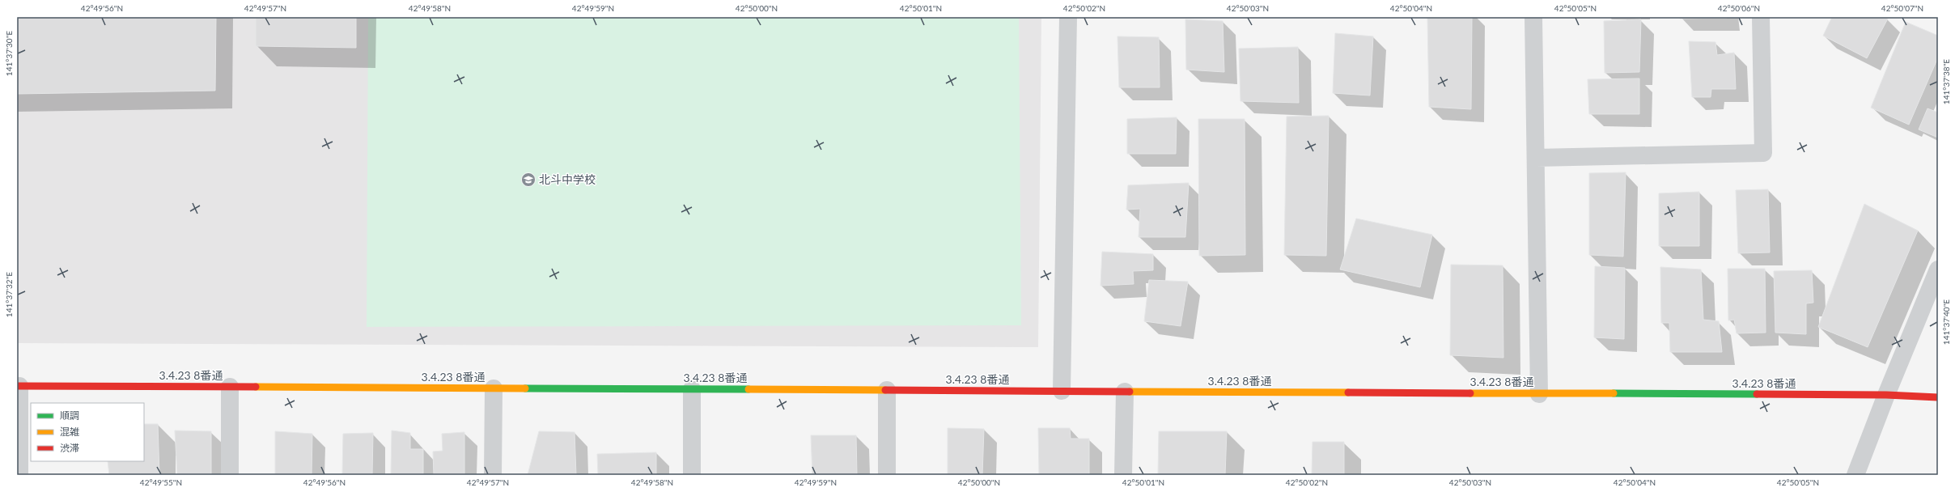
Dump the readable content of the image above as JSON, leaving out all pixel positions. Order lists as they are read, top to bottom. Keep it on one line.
{"streets":{"street":["3.4.23 8番通"]},"places":{"school or university":["北斗中学校"]},"legend":["順調","混雑","渋滞"],"coordinates":["42°49'56\"N","42°49'57\"N","42°49'58\"N","42°49'59\"N","42°50'00\"N","42°50'01\"N","42°50'02\"N","42°50'03\"N","42°50'04\"N","42°50'05\"N","42°50'06\"N","42°50'07\"N","141°37'30\"E","141°37'38\"E","141°37'32\"E","141°37'40\"E","42°49'55\"N"]}
